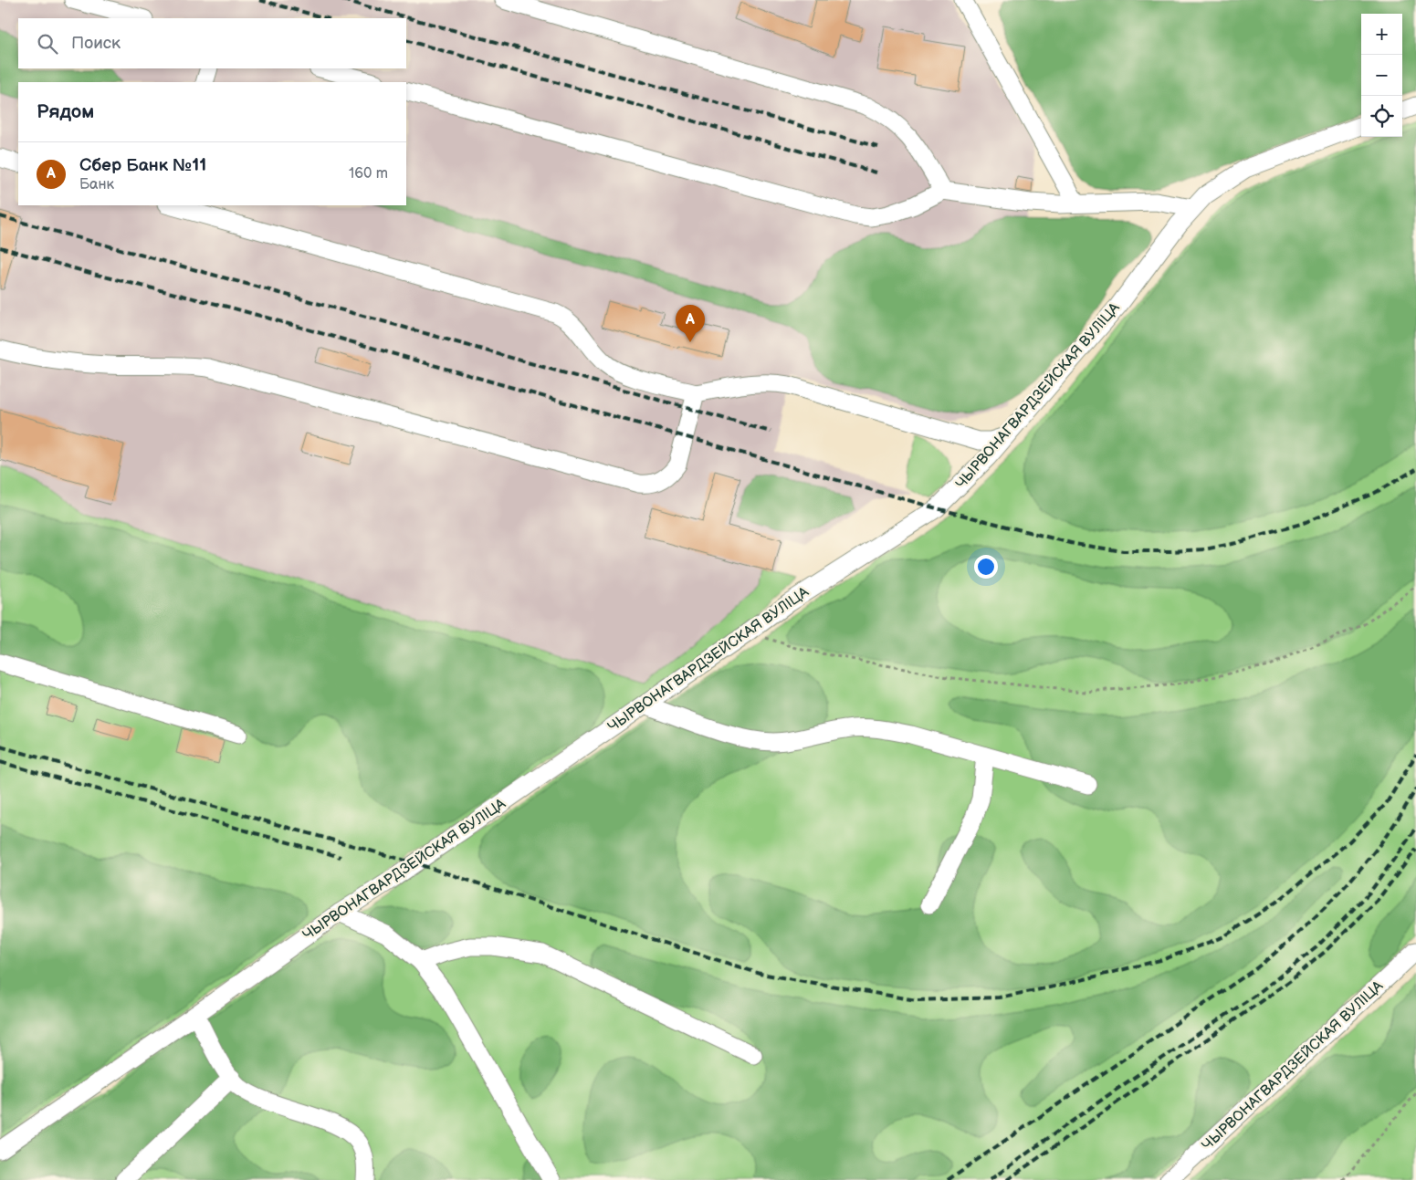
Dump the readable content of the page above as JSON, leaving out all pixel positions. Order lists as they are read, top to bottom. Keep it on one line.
{"streets":{"street":["ЧЫРВОНАГВАРДЗЕЙСКАЯ ВУЛІЦА"]},"page":{"map_buttons":["+","−"],"search":"Поиск","heading":"Рядом","list":[{"mark":"A","name":"Сбер Банк №11","note":"Банк","value":"160 m"}],"pins":"A"}}
